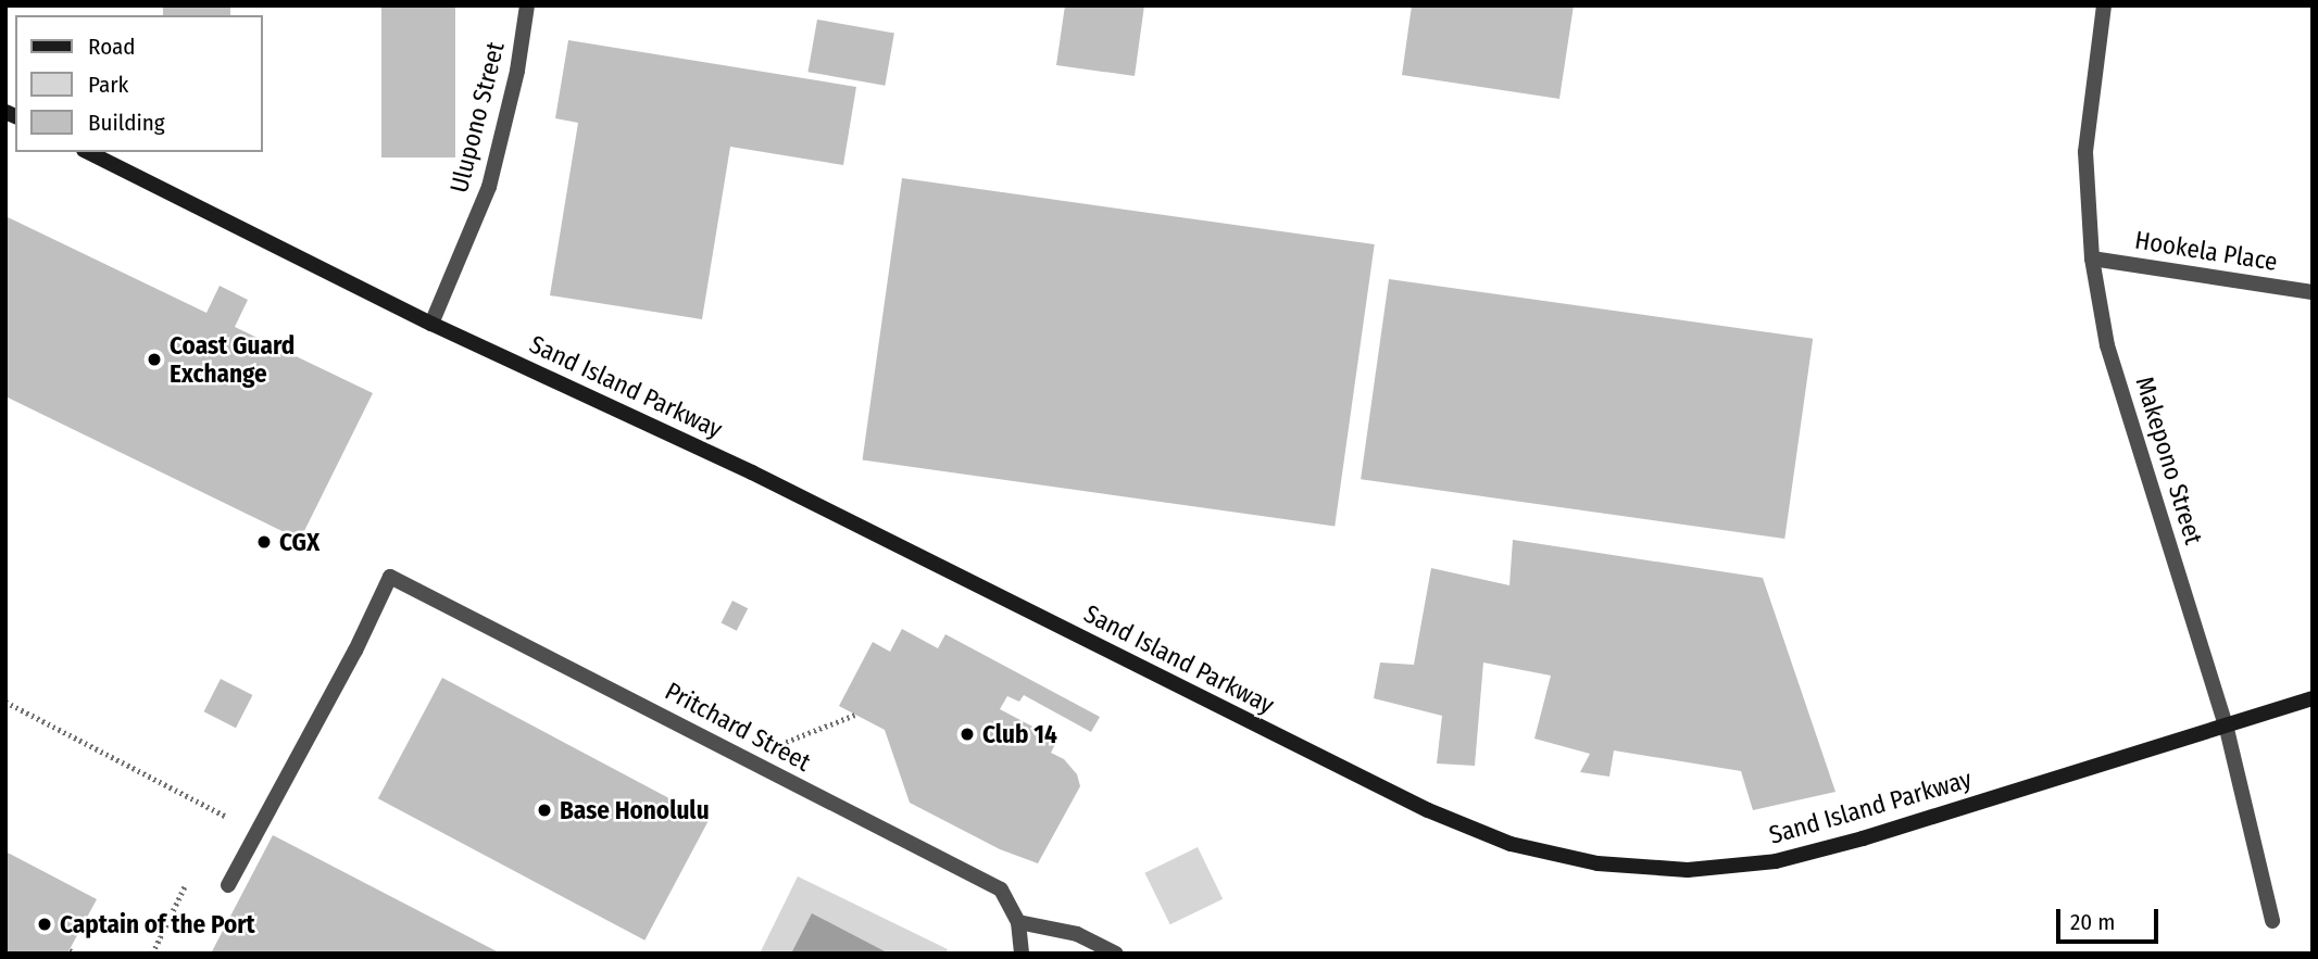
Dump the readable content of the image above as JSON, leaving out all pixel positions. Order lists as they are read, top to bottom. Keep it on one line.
{"streets":{"street":["Ulupono Street","Hookela Place","Sand Island Parkway","Makepono Street","Pritchard Street"]},"crossings":[["Ulupono Street","Sand Island Parkway"],["Hookela Place","Makepono Street"],["Sand Island Parkway","Makepono Street"]],"places":["Coast Guard Exchange","CGX","Club 14","Base Honolulu","Captain of the Port"],"legend":["Road","Park","Building"],"scale_bar":"20 m"}
